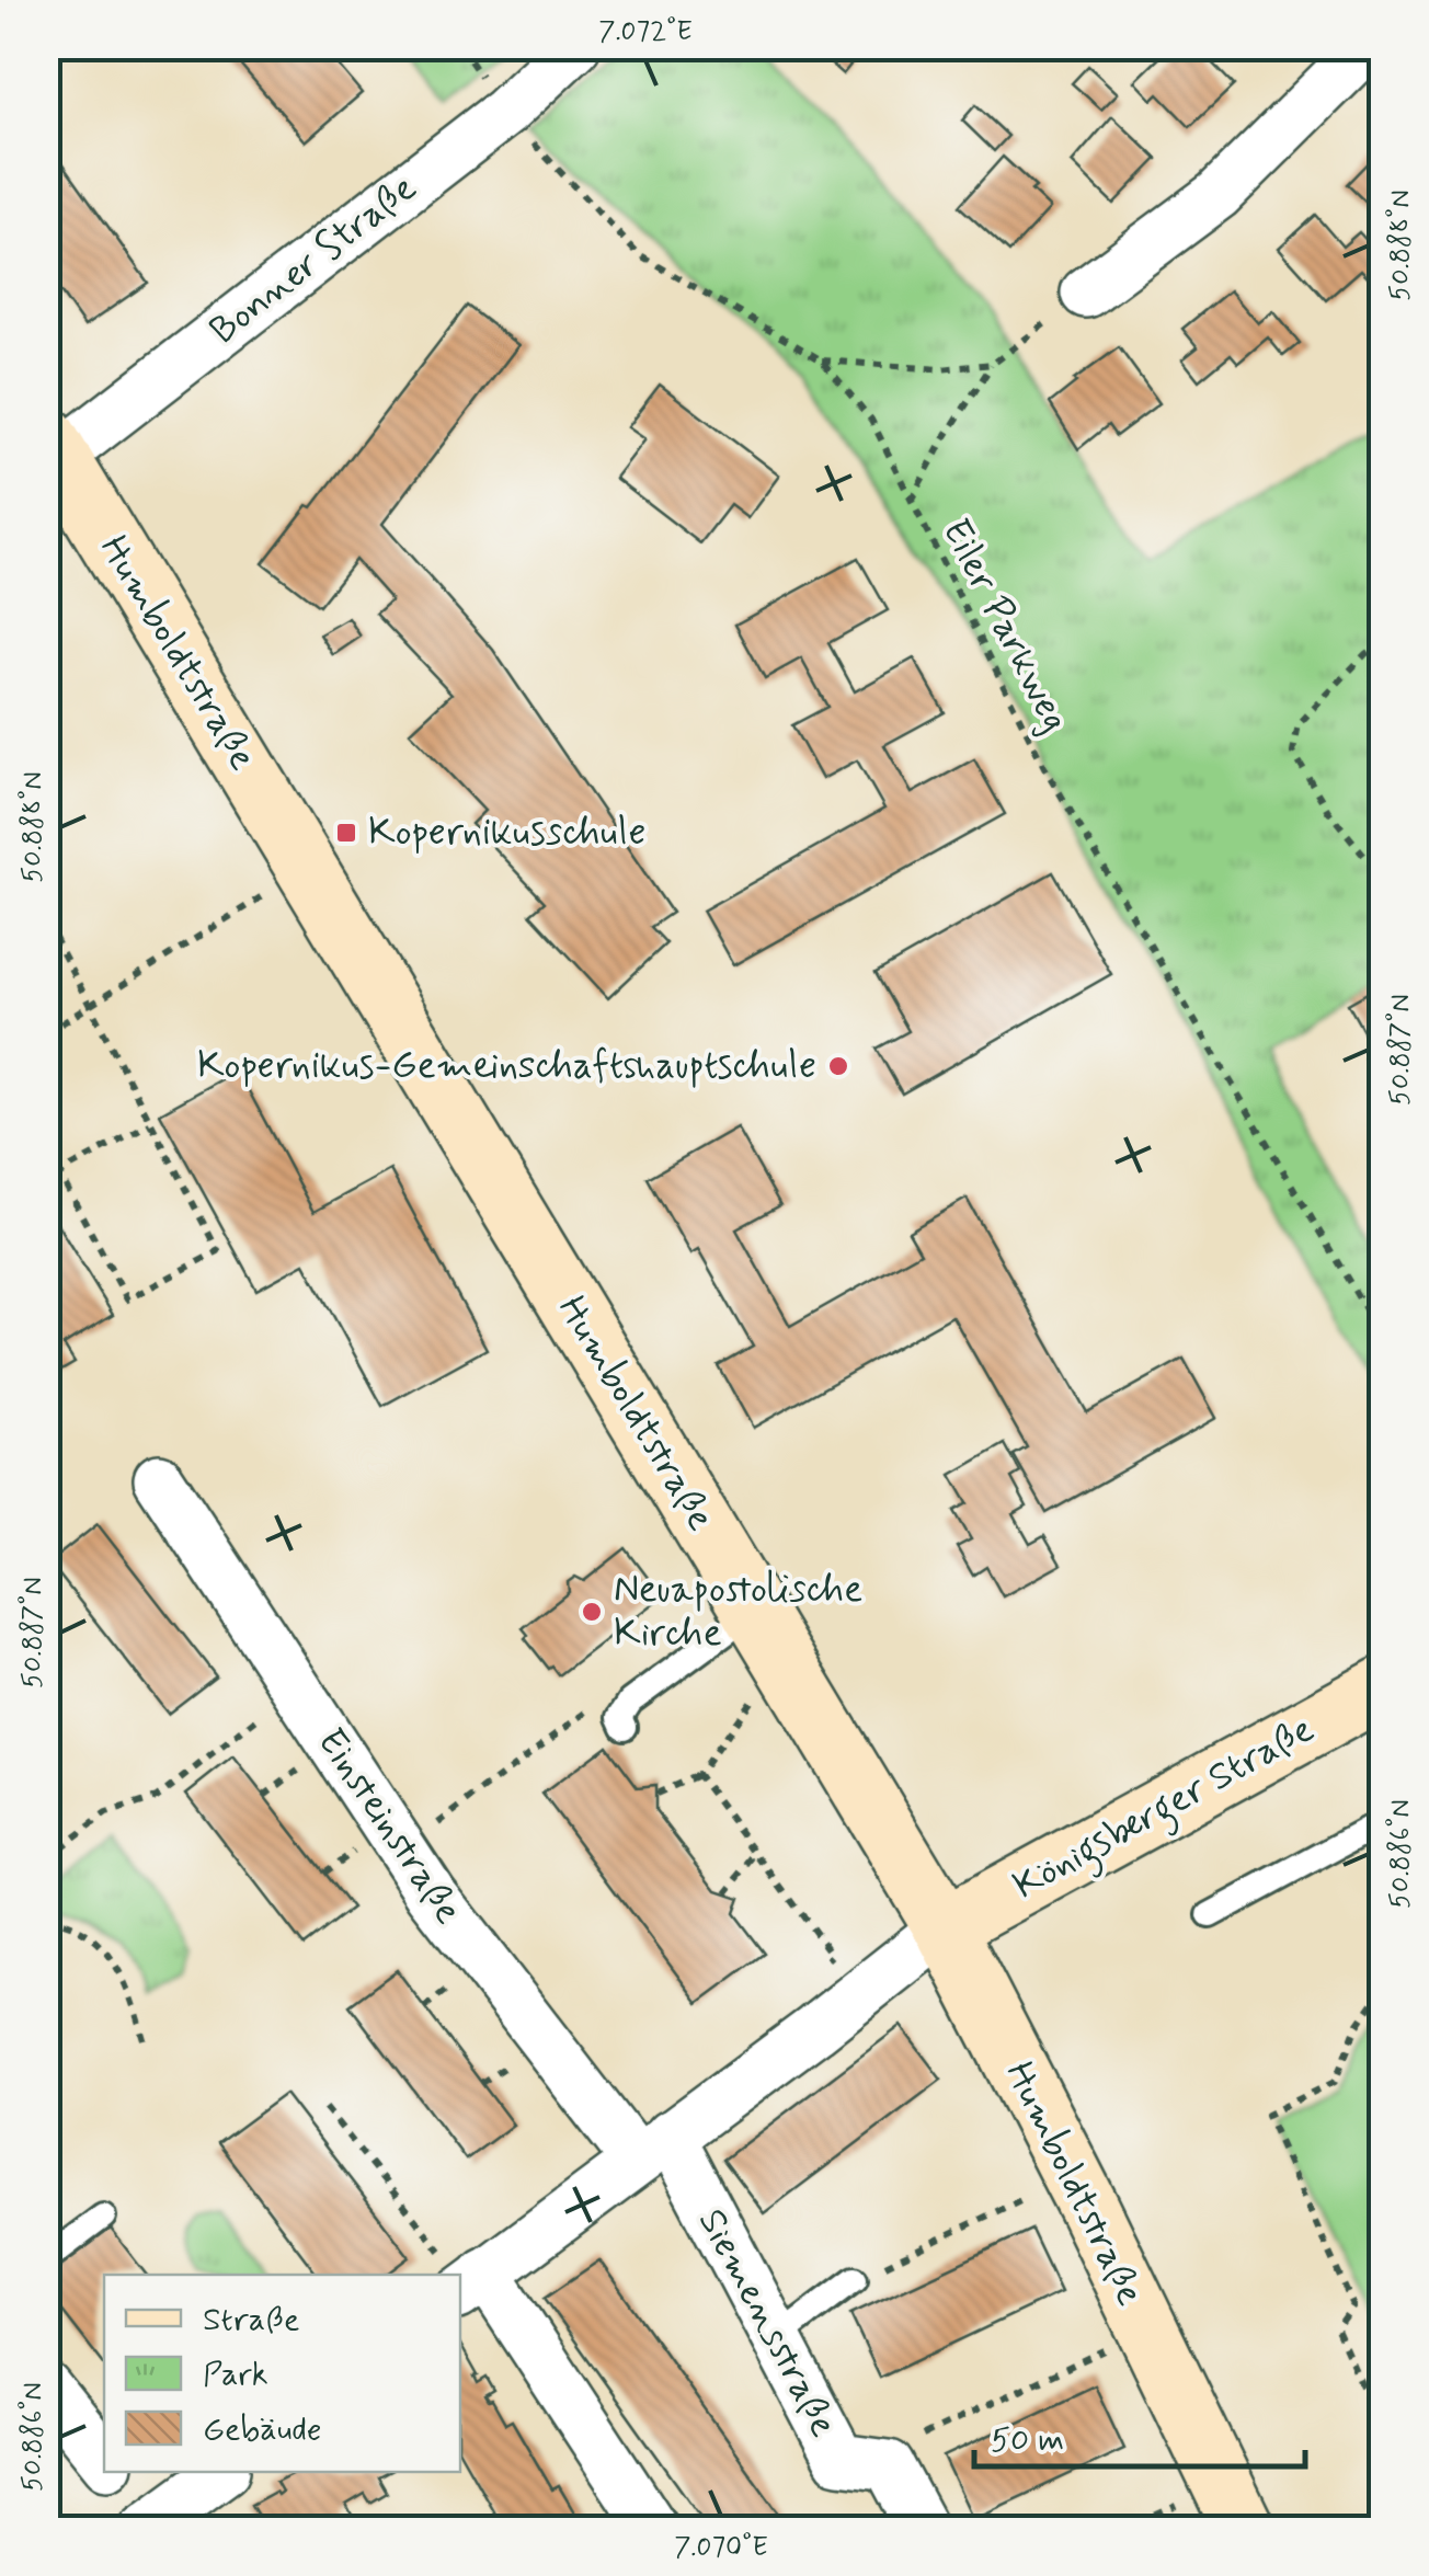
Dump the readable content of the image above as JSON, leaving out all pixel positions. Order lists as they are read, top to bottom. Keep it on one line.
{"streets":{"street":["Bonner Straße","Humboldtstraße","Königsberger Straße","Einsteinstraße","Siemensstraße"],"path":["Eiler Parkweg"]},"crossings":[["Bonner Straße","Eiler Parkweg"],["Bonner Straße","Humboldtstraße"],["Humboldtstraße","Königsberger Straße"],["Einsteinstraße","Siemensstraße"]],"places":{"transit":["Kopernikusschule"],"other":["Kopernikus-Gemeinschaftshauptschule","Neuapostolische Kirche"]},"legend":["Straße","Park","Gebäude"],"scale_bar":"50 m","coordinates":["7.072°E","50.888°N","50.887°N","50.886°N","7.070°E"]}
